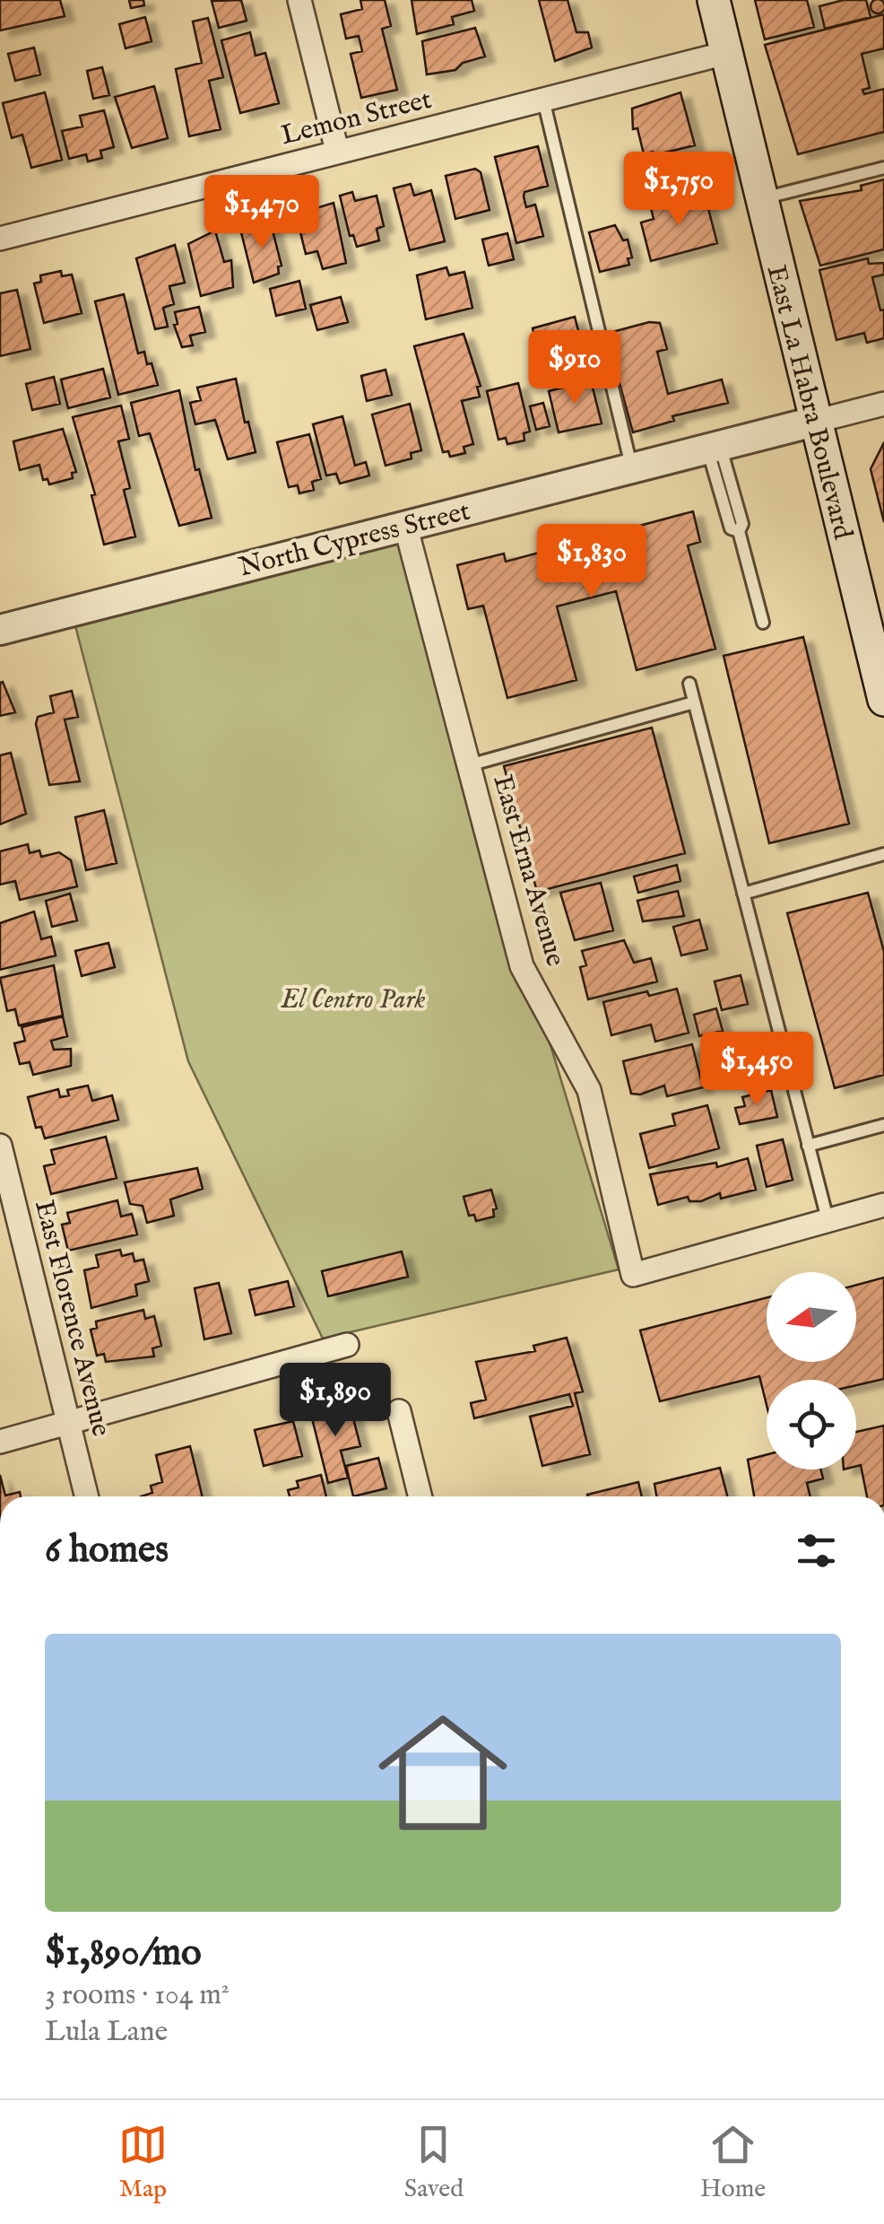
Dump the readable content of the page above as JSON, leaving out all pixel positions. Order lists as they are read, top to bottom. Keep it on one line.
{"streets":{"main road":["East La Habra Boulevard"],"street":["Lemon Street","North Cypress Street","East Erna Avenue","East Florence Avenue"]},"crossings":[["Lemon Street","East La Habra Boulevard"],["East La Habra Boulevard","North Cypress Street"],["North Cypress Street","East Erna Avenue"]],"parks":["El Centro Park"],"north":"left","page":{"price":["$1,750","$1,470","$910","$1,830","$1,450","$1,890"],"heading":"6 homes","list":[{"name":"$1,890/mo","note":"3 rooms · 104 m² · Lula Lane"}],"tabs":["Map","Saved","Home"]}}
